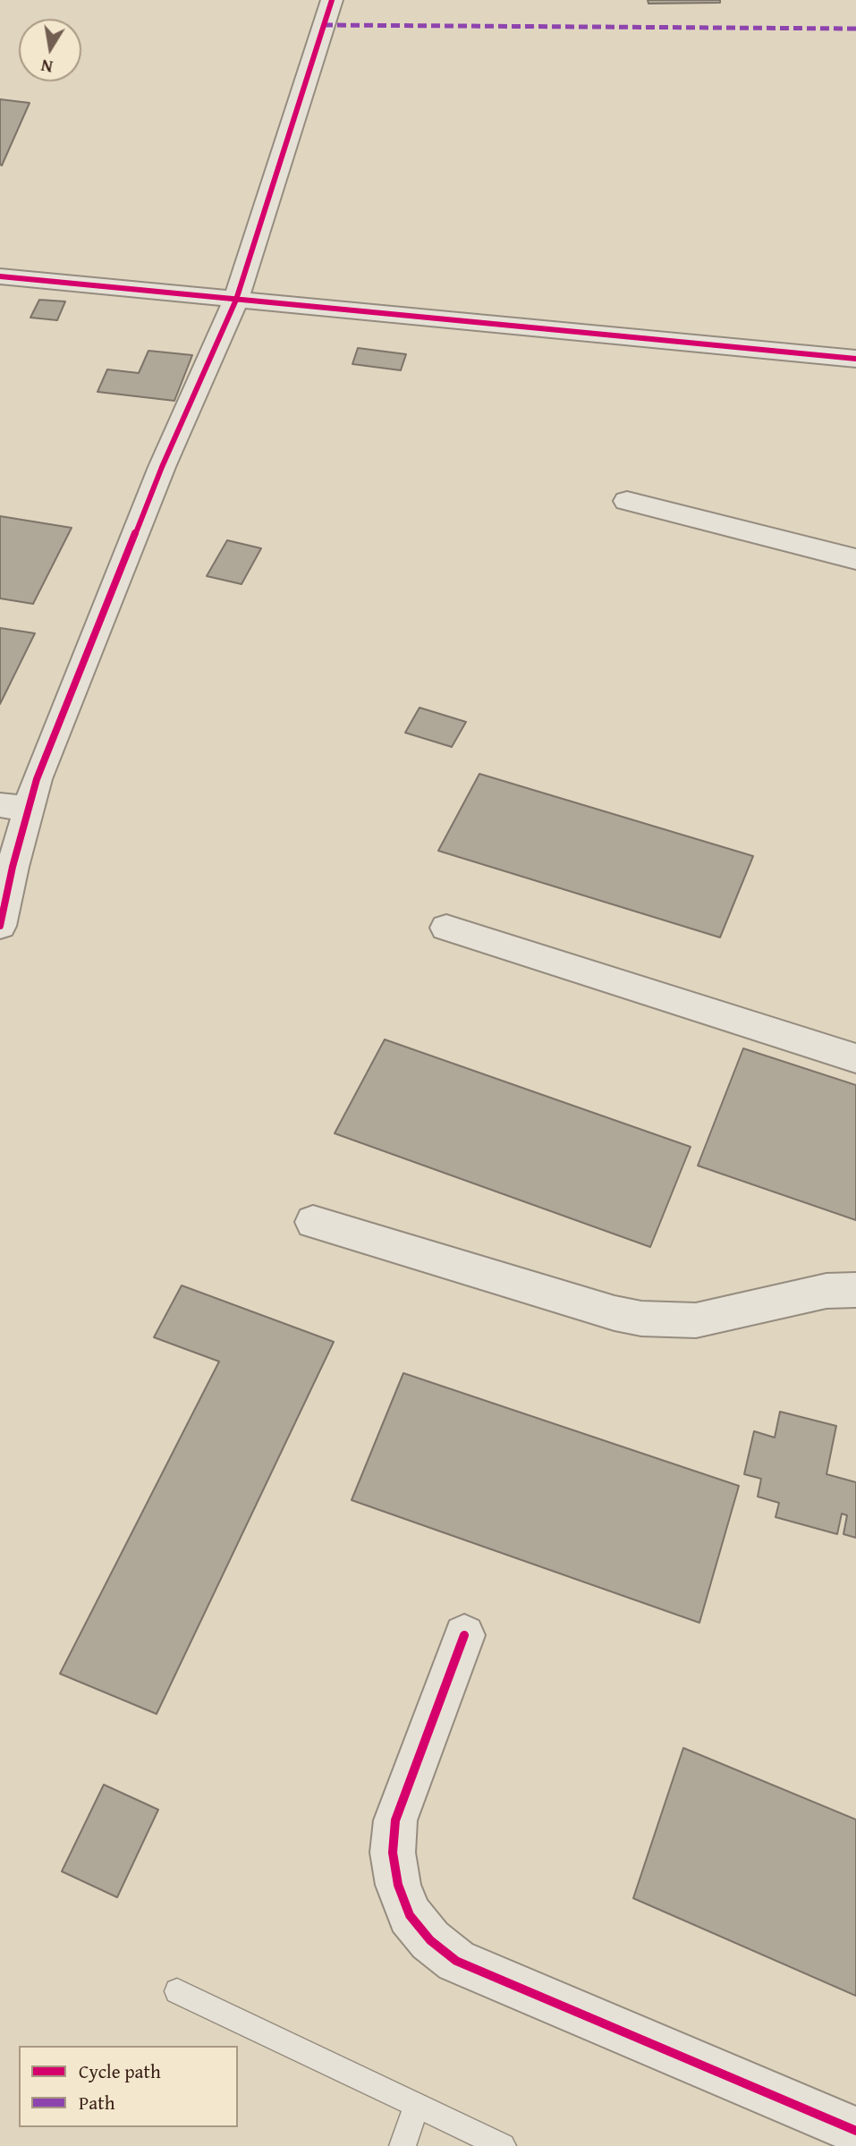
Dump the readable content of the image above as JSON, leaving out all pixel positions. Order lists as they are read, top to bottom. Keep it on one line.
{"legend":["Cycle path","Path"],"north":"bottom"}
